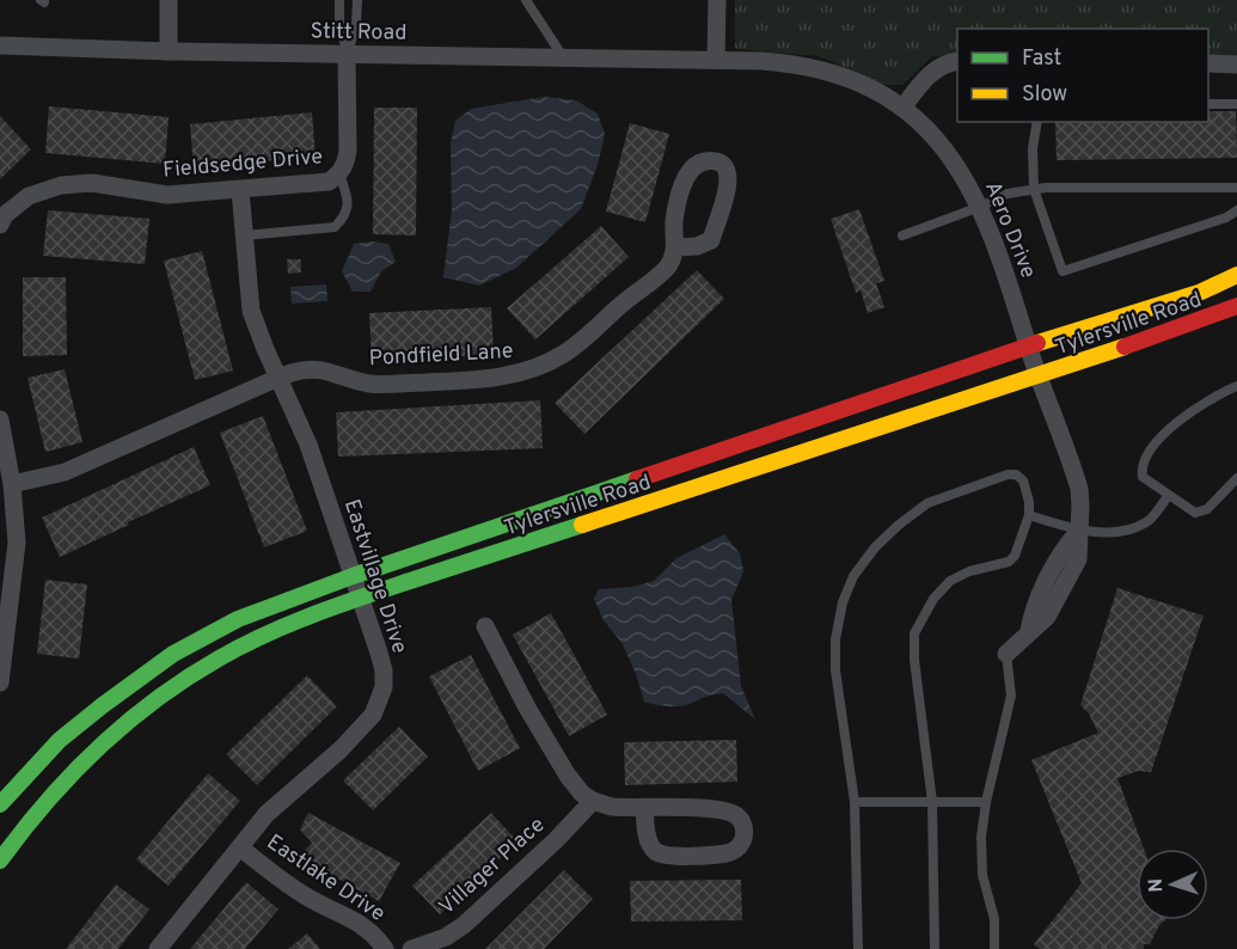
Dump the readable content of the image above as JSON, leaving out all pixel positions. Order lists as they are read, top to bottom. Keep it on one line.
{"streets":{"main road":["Tylersville Road"],"street":["Stitt Road","Fieldsedge Drive","Aero Drive","Pondfield Lane","Eastvillage Drive","Villager Place","Eastlake Drive"]},"crossings":[["Stitt Road","Fieldsedge Drive"],["Stitt Road","Aero Drive"],["Fieldsedge Drive","Eastvillage Drive"],["Aero Drive","Tylersville Road"],["Tylersville Road","Eastvillage Drive"],["Pondfield Lane","Eastvillage Drive"],["Eastvillage Drive","Eastlake Drive"]],"legend":["Fast","Slow"],"north":"left"}
